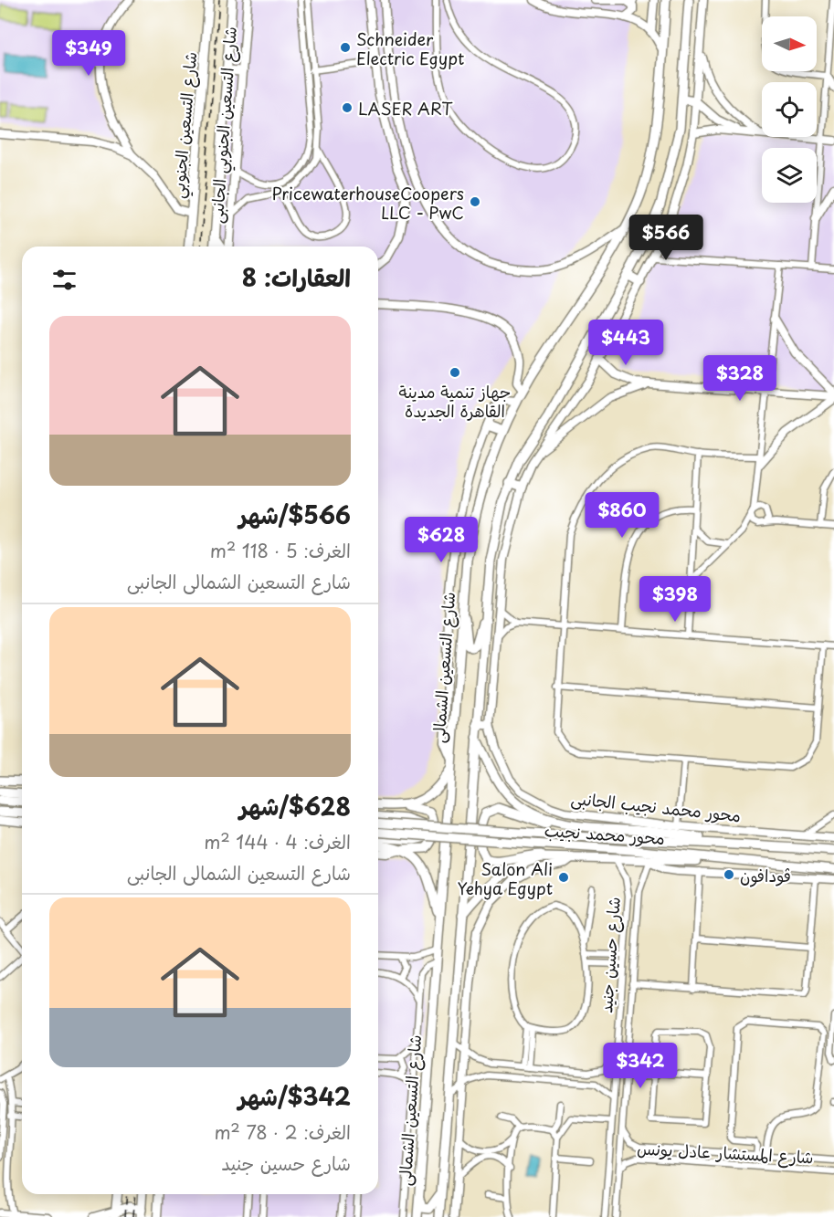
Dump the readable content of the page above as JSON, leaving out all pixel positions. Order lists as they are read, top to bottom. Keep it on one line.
{"streets":{"main road":["شارع التسعين الجنوبي","شارع التسعين الشمالى","محور محمد نجيب"],"street":["شارع التسعين الجنوبي الجانبى","محور محمد نجيب الجانبى","شارع حسين جنيد","شارع المستشار عادل يونس"]},"crossings":[["شارع حسين جنيد","شارع المستشار عادل يونس"]],"places":["Schneider Electric Egypt","LASER ART","PricewaterhouseCoopers LLC - PwC","جهاز تنمية مدينة القاهرة الجديدة","ڤودافون","Salon Ali Yehya Egypt"],"north":"right","page":{"price":["$349","$566","$443","$328","$860","$628","$398","$342"],"heading":"العقارات: 8","list":[{"name":"$566/شهر","note":"الغرف: 5 · 118 m² · شارع التسعين الشمالى الجانبى"},{"name":"$628/شهر","note":"الغرف: 4 · 144 m² · شارع التسعين الشمالى الجانبى"},{"name":"$342/شهر","note":"الغرف: 2 · 78 m² · شارع حسين جنيد"}]}}
